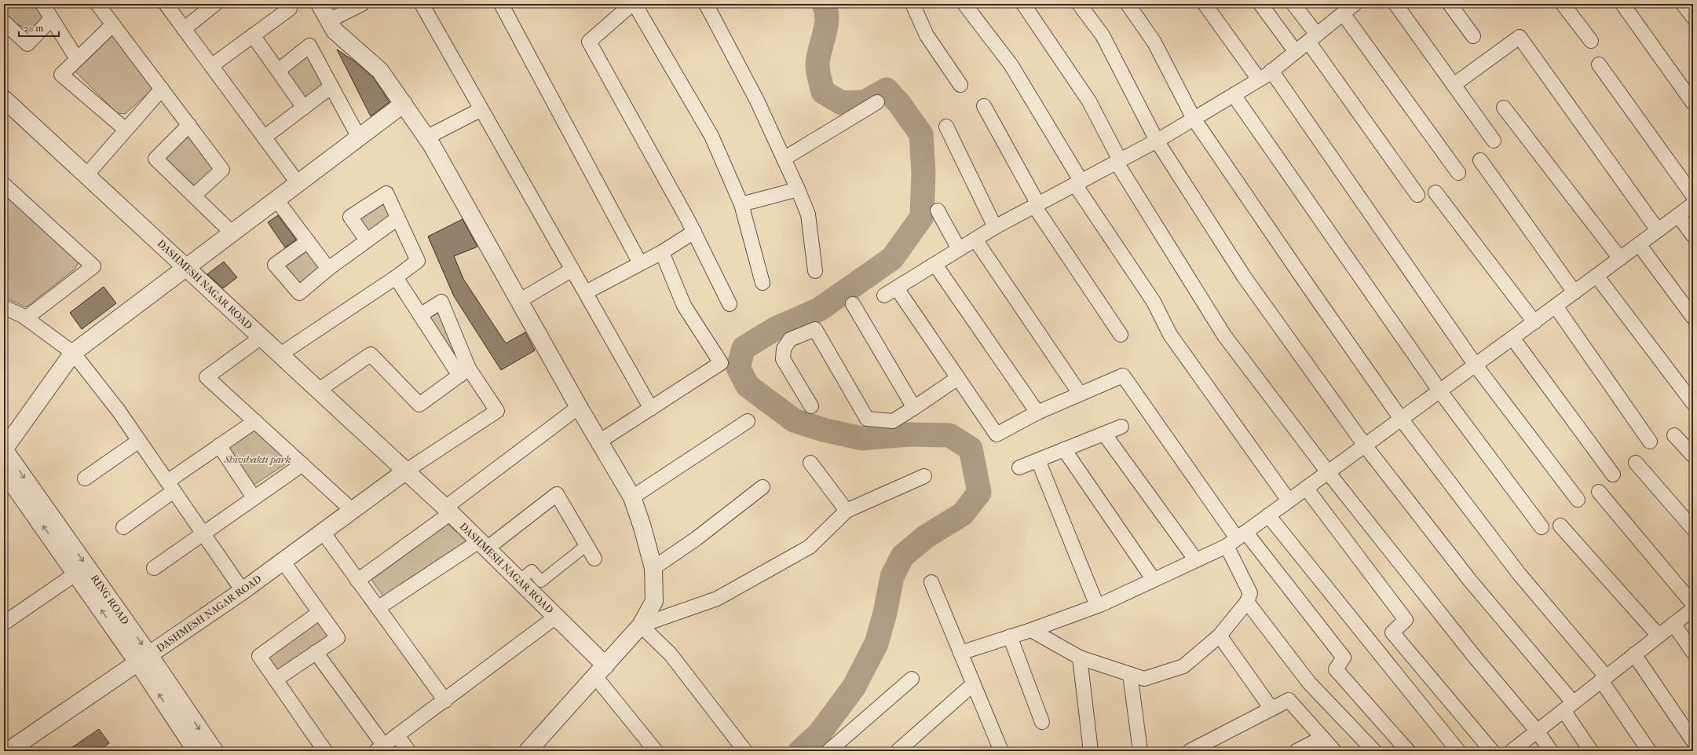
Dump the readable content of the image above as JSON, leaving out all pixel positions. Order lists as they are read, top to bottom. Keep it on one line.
{"streets":{"street":["DASHMESH NAGAR ROAD","RING ROAD"]},"crossings":[["DASHMESH NAGAR ROAD","RING ROAD"]],"parks":["Shivshakti park"],"scale_bar":"20 m"}
